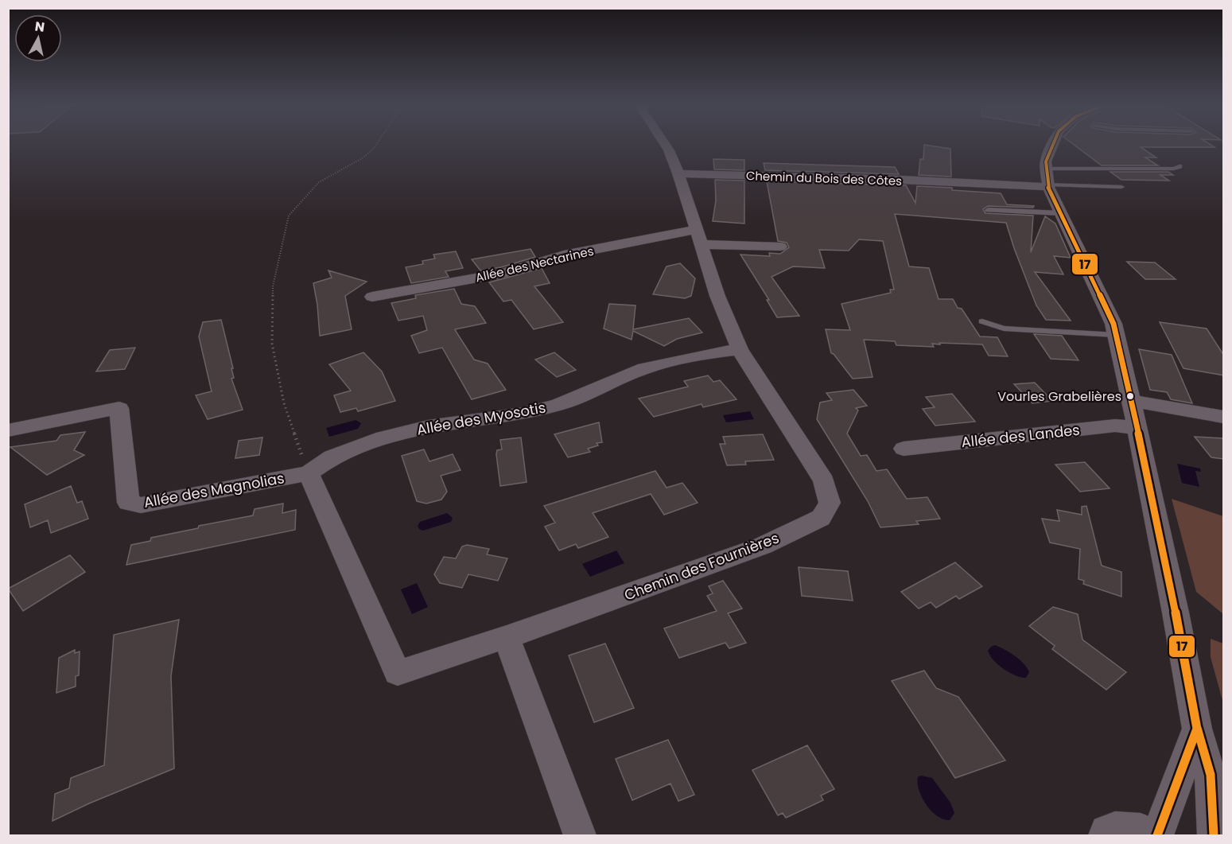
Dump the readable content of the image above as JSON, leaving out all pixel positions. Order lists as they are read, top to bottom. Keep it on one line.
{"streets":{"street":["Chemin du Bois des Côtes","Allée des Nectarines","Allée des Myosotis","Allée des Landes","Allée des Magnolias","Chemin des Fournières"]},"crossings":[["Chemin du Bois des Côtes","Chemin des Fournières"],["Allée des Nectarines","Chemin des Fournières"],["Allée des Myosotis","Allée des Magnolias"],["Allée des Myosotis","Chemin des Fournières"],["Allée des Magnolias","Chemin des Fournières"]],"places":["Vourles Grabelières"],"lines":["transit line 17"],"north":"top"}
